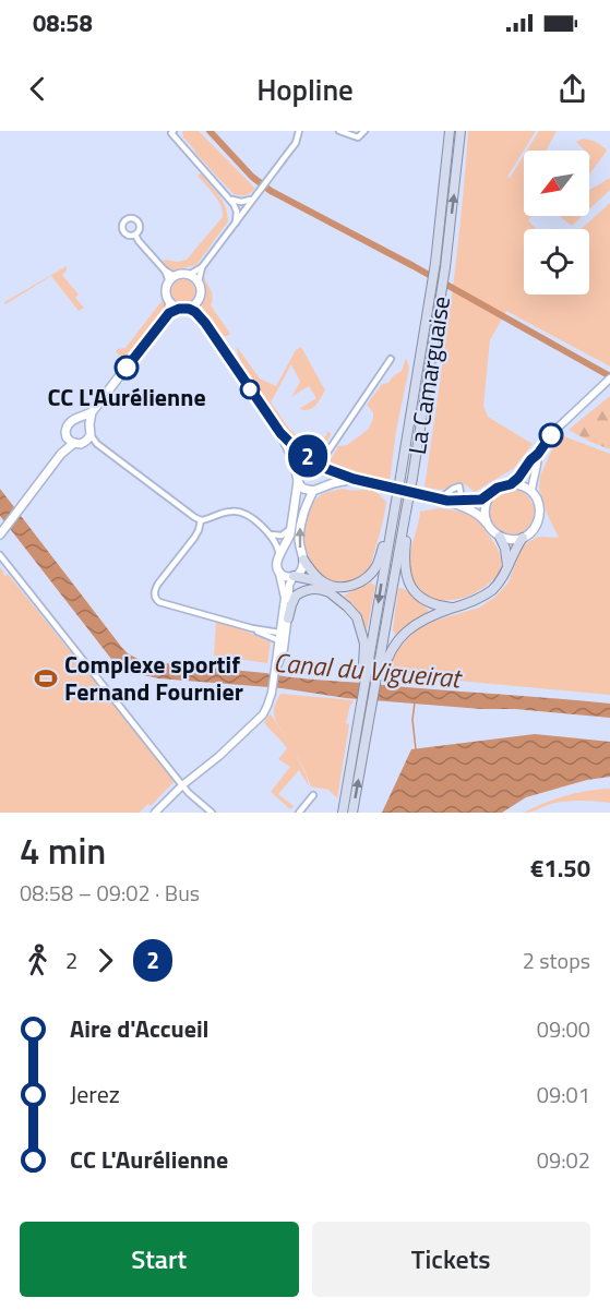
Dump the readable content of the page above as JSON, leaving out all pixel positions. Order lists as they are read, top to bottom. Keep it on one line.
{"streets":{"highway":["La Camarguaise"]},"water":["Canal du Vigueirat"],"places":{"other":["CC L'Aurélienne"],"sports":["Complexe sportif Fernand Fournier"]},"lines":["bus line 2"],"north":"bottom left","page":{"status":"08:58","header":"Hopline","on_map":"2","heading":["4 min","08:58 – 09:02 · Bus","€1.50"],"legs":["2","2","2 stops"],"list":[{"name":"Aire d'Accueil","value":"09:00"},{"name":"Jerez","value":"09:01"},{"name":"CC L'Aurélienne","value":"09:02"}],"buttons":["Start","Tickets"]}}
